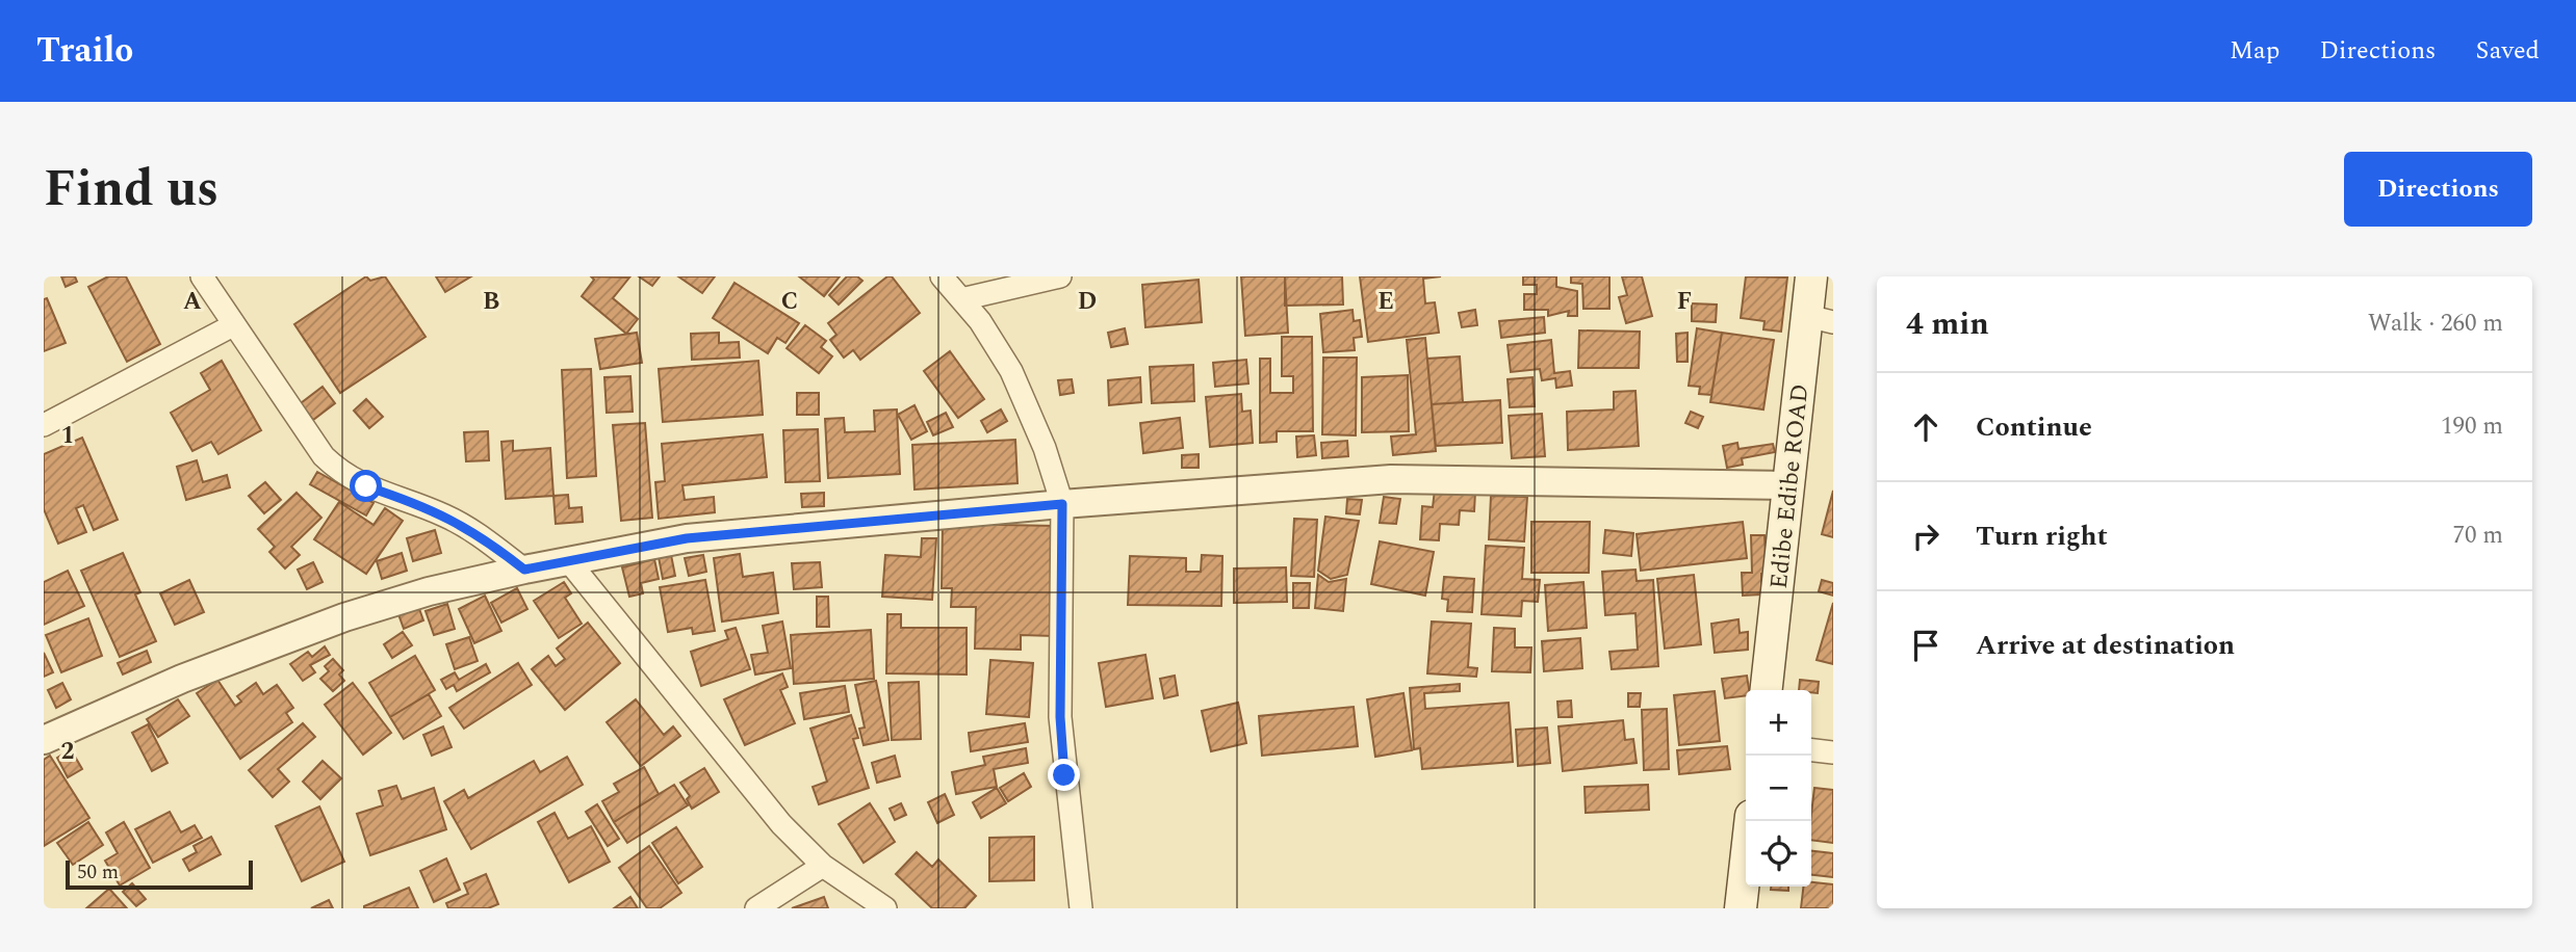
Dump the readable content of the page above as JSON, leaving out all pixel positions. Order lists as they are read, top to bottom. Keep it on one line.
{"streets":{"main road":["Edibe Edibe ROAD"]},"scale_bar":"50 m","page":{"header":"Trailo","nav":["Map","Directions","Saved"],"title":"Find us","buttons":"Directions","heading":["4 min","Walk · 260 m"],"list":[["Continue","190 m"],["Turn right","70 m"],"Arrive at destination"],"map_buttons":["+","−"],"scale":"50 m"},"grid":{"columns":["A","B","C","D","E","F"],"rows":["1","2"]}}
